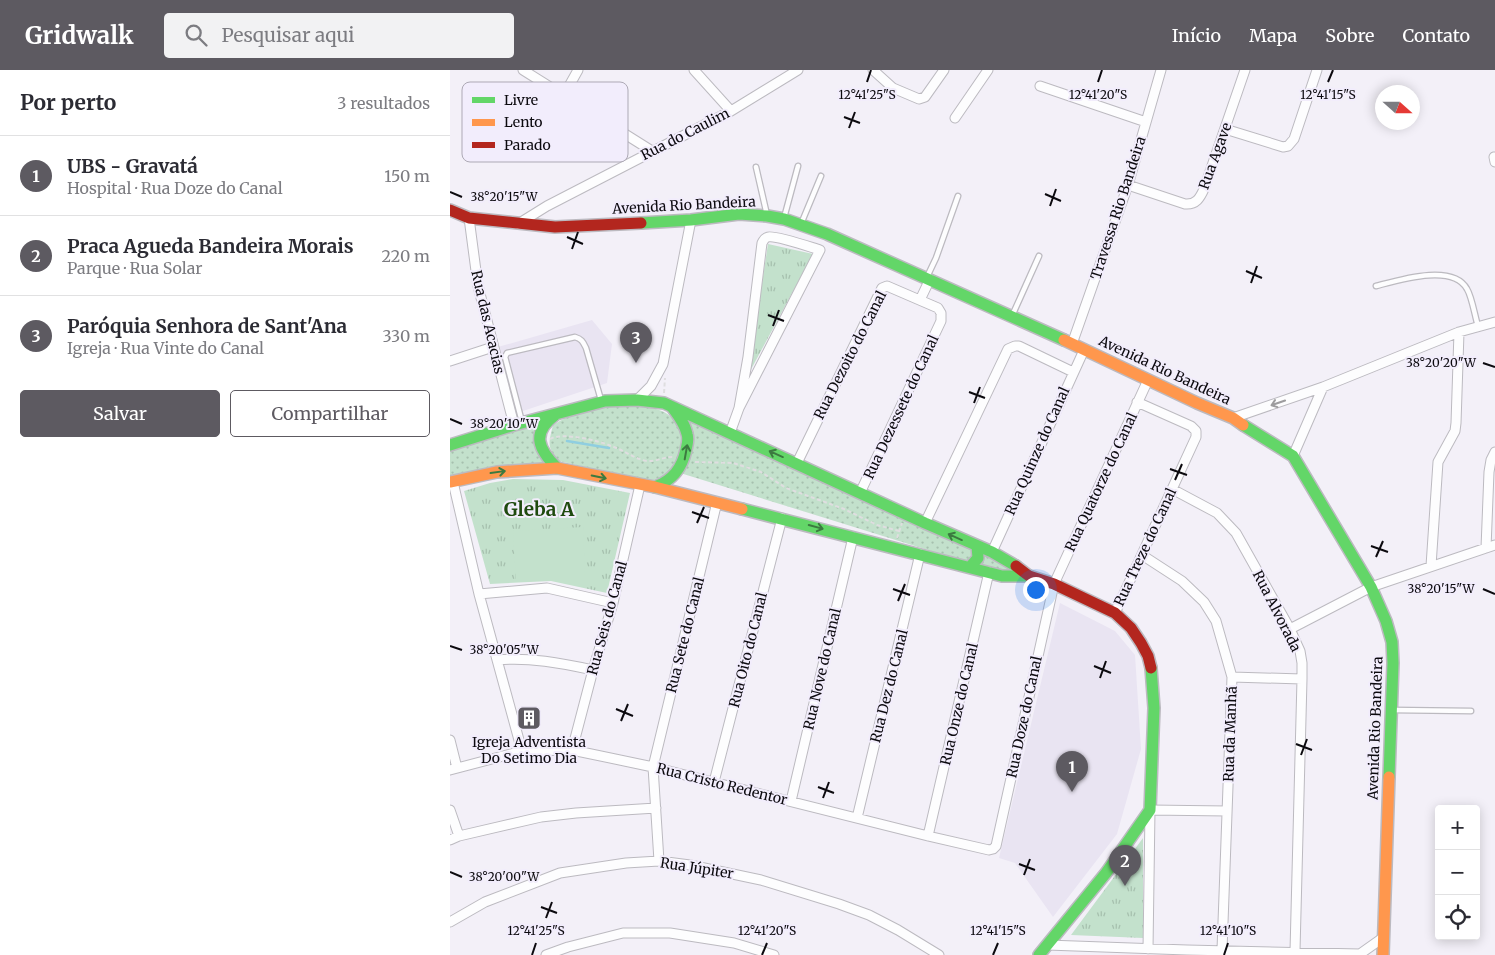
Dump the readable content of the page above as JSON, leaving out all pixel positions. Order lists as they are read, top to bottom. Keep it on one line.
{"streets":{"street":["Rua do Caulim","Rua Agave","Avenida Rio Bandeira","Travessa Rio Bandeira","Rua das Acacias","Rua Dezoito do Canal","Rua Dezessete do Canal","Rua Quinze do Canal","Rua Quatorze do Canal","Rua Treze do Canal","Rua Alvorada","Rua Seis do Canal","Rua Sete do Canal","Rua Oito do Canal","Rua Nove do Canal","Rua Dez do Canal","Rua Onze do Canal","Rua Doze do Canal","Rua da Manhã","Rua Cristo Redentor","Rua Júpiter"]},"crossings":[["Rua do Caulim","Avenida Rio Bandeira"],["Rua Agave","Travessa Rio Bandeira"],["Avenida Rio Bandeira","Travessa Rio Bandeira"],["Avenida Rio Bandeira","Rua das Acacias"],["Avenida Rio Bandeira","Rua Quinze do Canal"],["Avenida Rio Bandeira","Rua Quatorze do Canal"],["Rua Dezoito do Canal","Rua Dezessete do Canal"],["Rua Quatorze do Canal","Rua Treze do Canal"],["Rua Quatorze do Canal","Rua Doze do Canal"],["Rua Treze do Canal","Rua Alvorada"],["Rua Treze do Canal","Rua da Manhã"],["Rua Seis do Canal","Rua Cristo Redentor"],["Rua Sete do Canal","Rua Cristo Redentor"],["Rua Sete do Canal","Rua Júpiter"],["Rua Oito do Canal","Rua Cristo Redentor"],["Rua Nove do Canal","Rua Cristo Redentor"],["Rua Dez do Canal","Rua Cristo Redentor"],["Rua Onze do Canal","Rua Cristo Redentor"],["Rua Doze do Canal","Rua Cristo Redentor"]],"districts":["Gleba A"],"places":{"building":["Igreja Adventista Do Setimo Dia"]},"legend":["Livre","Lento","Parado"],"north":"right","page":{"header":"Gridwalk","search":"Pesquisar aqui","nav":["Início","Mapa","Sobre","Contato"],"heading":["Por perto","3 resultados"],"list":[{"mark":"1","name":"UBS - Gravatá","note":"Hospital · Rua Doze do Canal","value":"150 m"},{"mark":"2","name":"Praca Agueda Bandeira Morais","note":"Parque · Rua Solar","value":"220 m"},{"mark":"3","name":"Paróquia Senhora de Sant'Ana","note":"Igreja · Rua Vinte do Canal","value":"330 m"}],"pins":["3","1","2"],"buttons":["Salvar","Compartilhar"],"map_buttons":["+","−"]},"coordinates":["12°41'25\"S","12°41'20\"S","12°41'15\"S","38°20'15\"W","38°20'20\"W","38°20'10\"W","38°20'05\"W","38°20'00\"W","12°41'10\"S"]}
